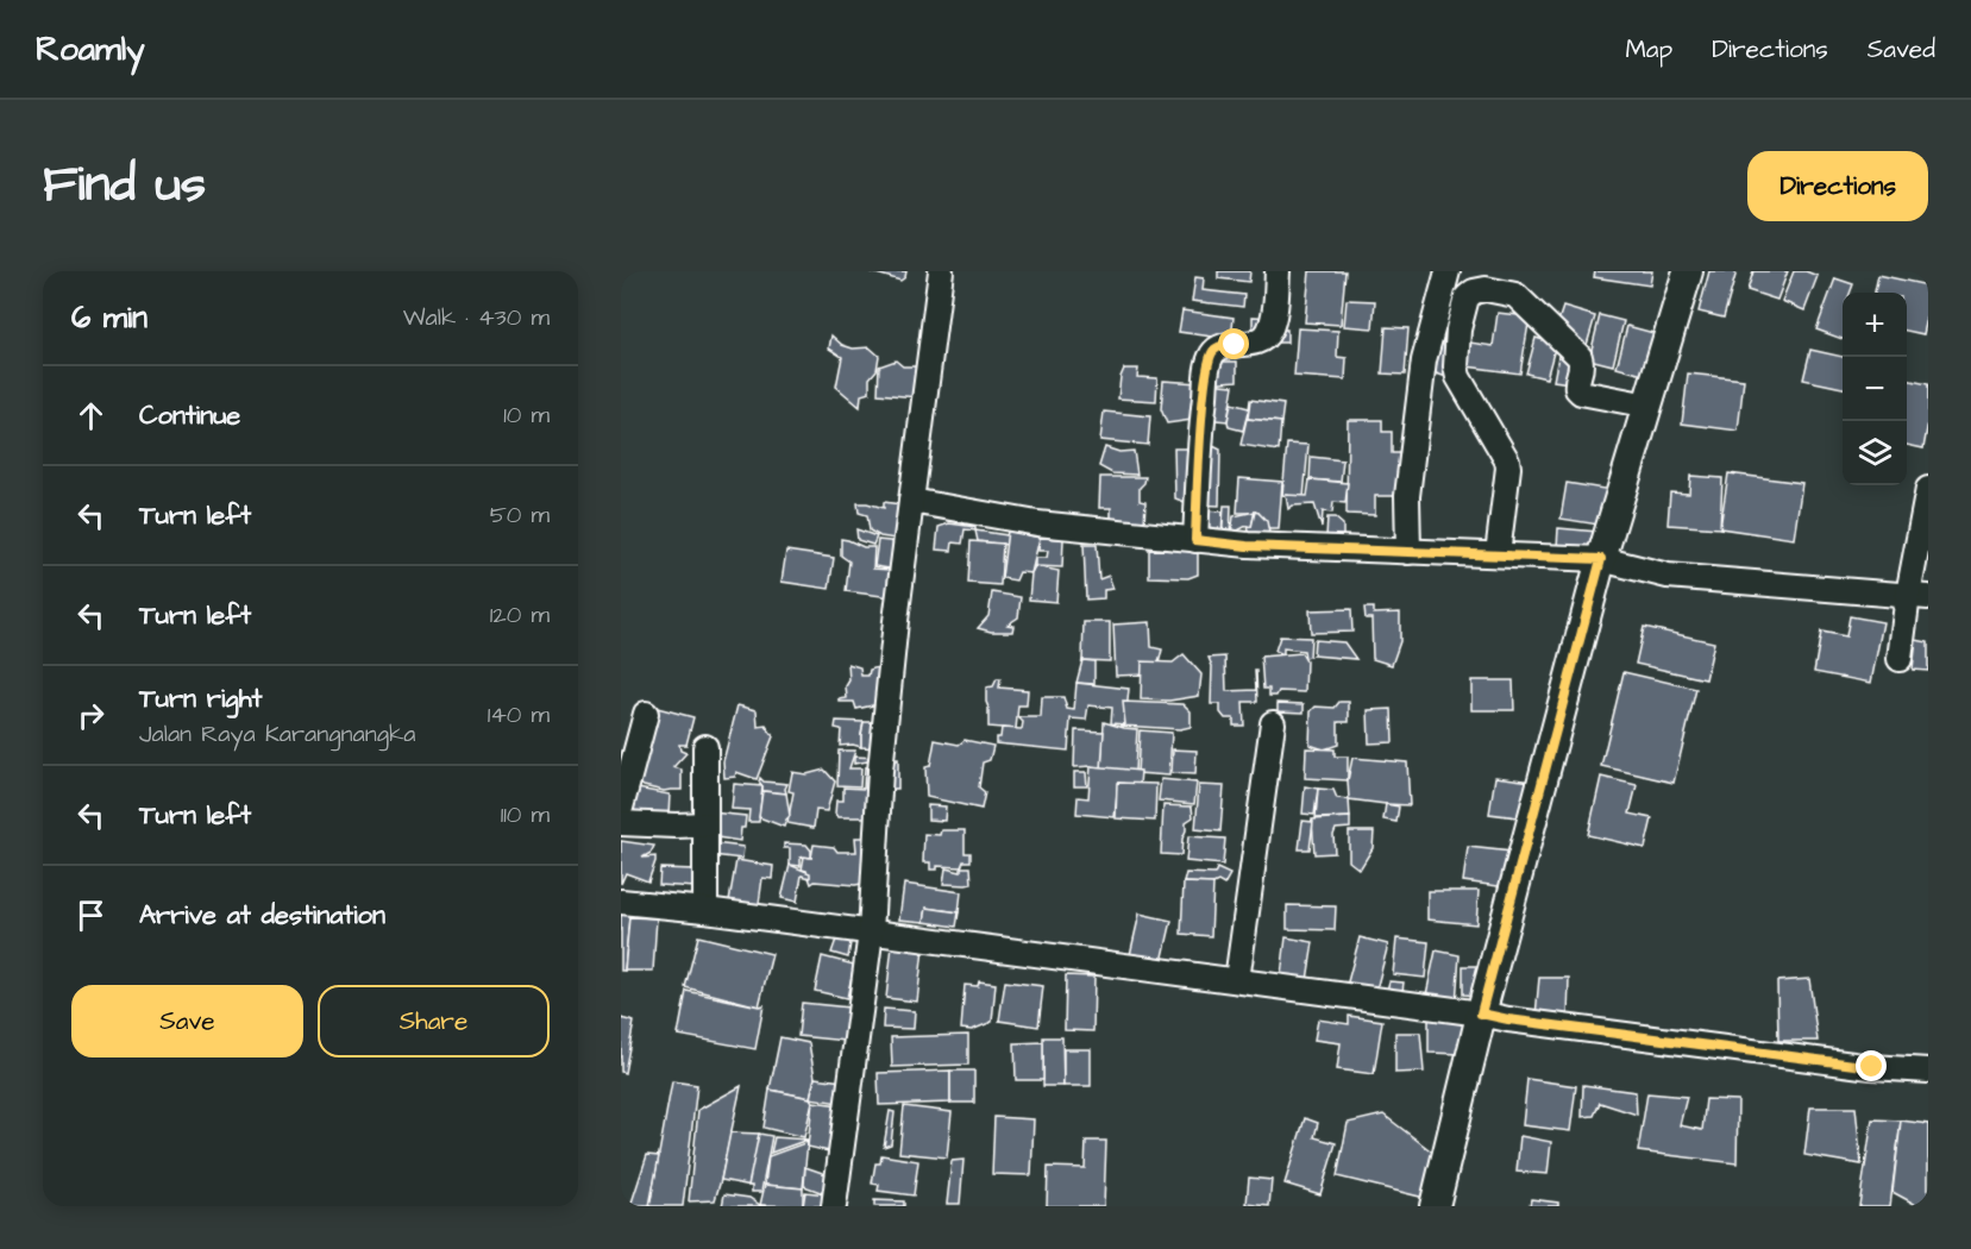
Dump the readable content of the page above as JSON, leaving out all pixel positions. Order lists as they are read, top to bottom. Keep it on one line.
{"page":{"header":"Roamly","nav":["Map","Directions","Saved"],"title":"Find us","buttons":["Directions",["Save","Share"]],"heading":["6 min","Walk · 430 m"],"map_buttons":["+","−"],"list":[["Continue","10 m"],["Turn left","50 m"],["Turn left","120 m"],["Turn right","Jalan Raya Karangnangka","140 m"],["Turn left","110 m"],"Arrive at destination"]}}
